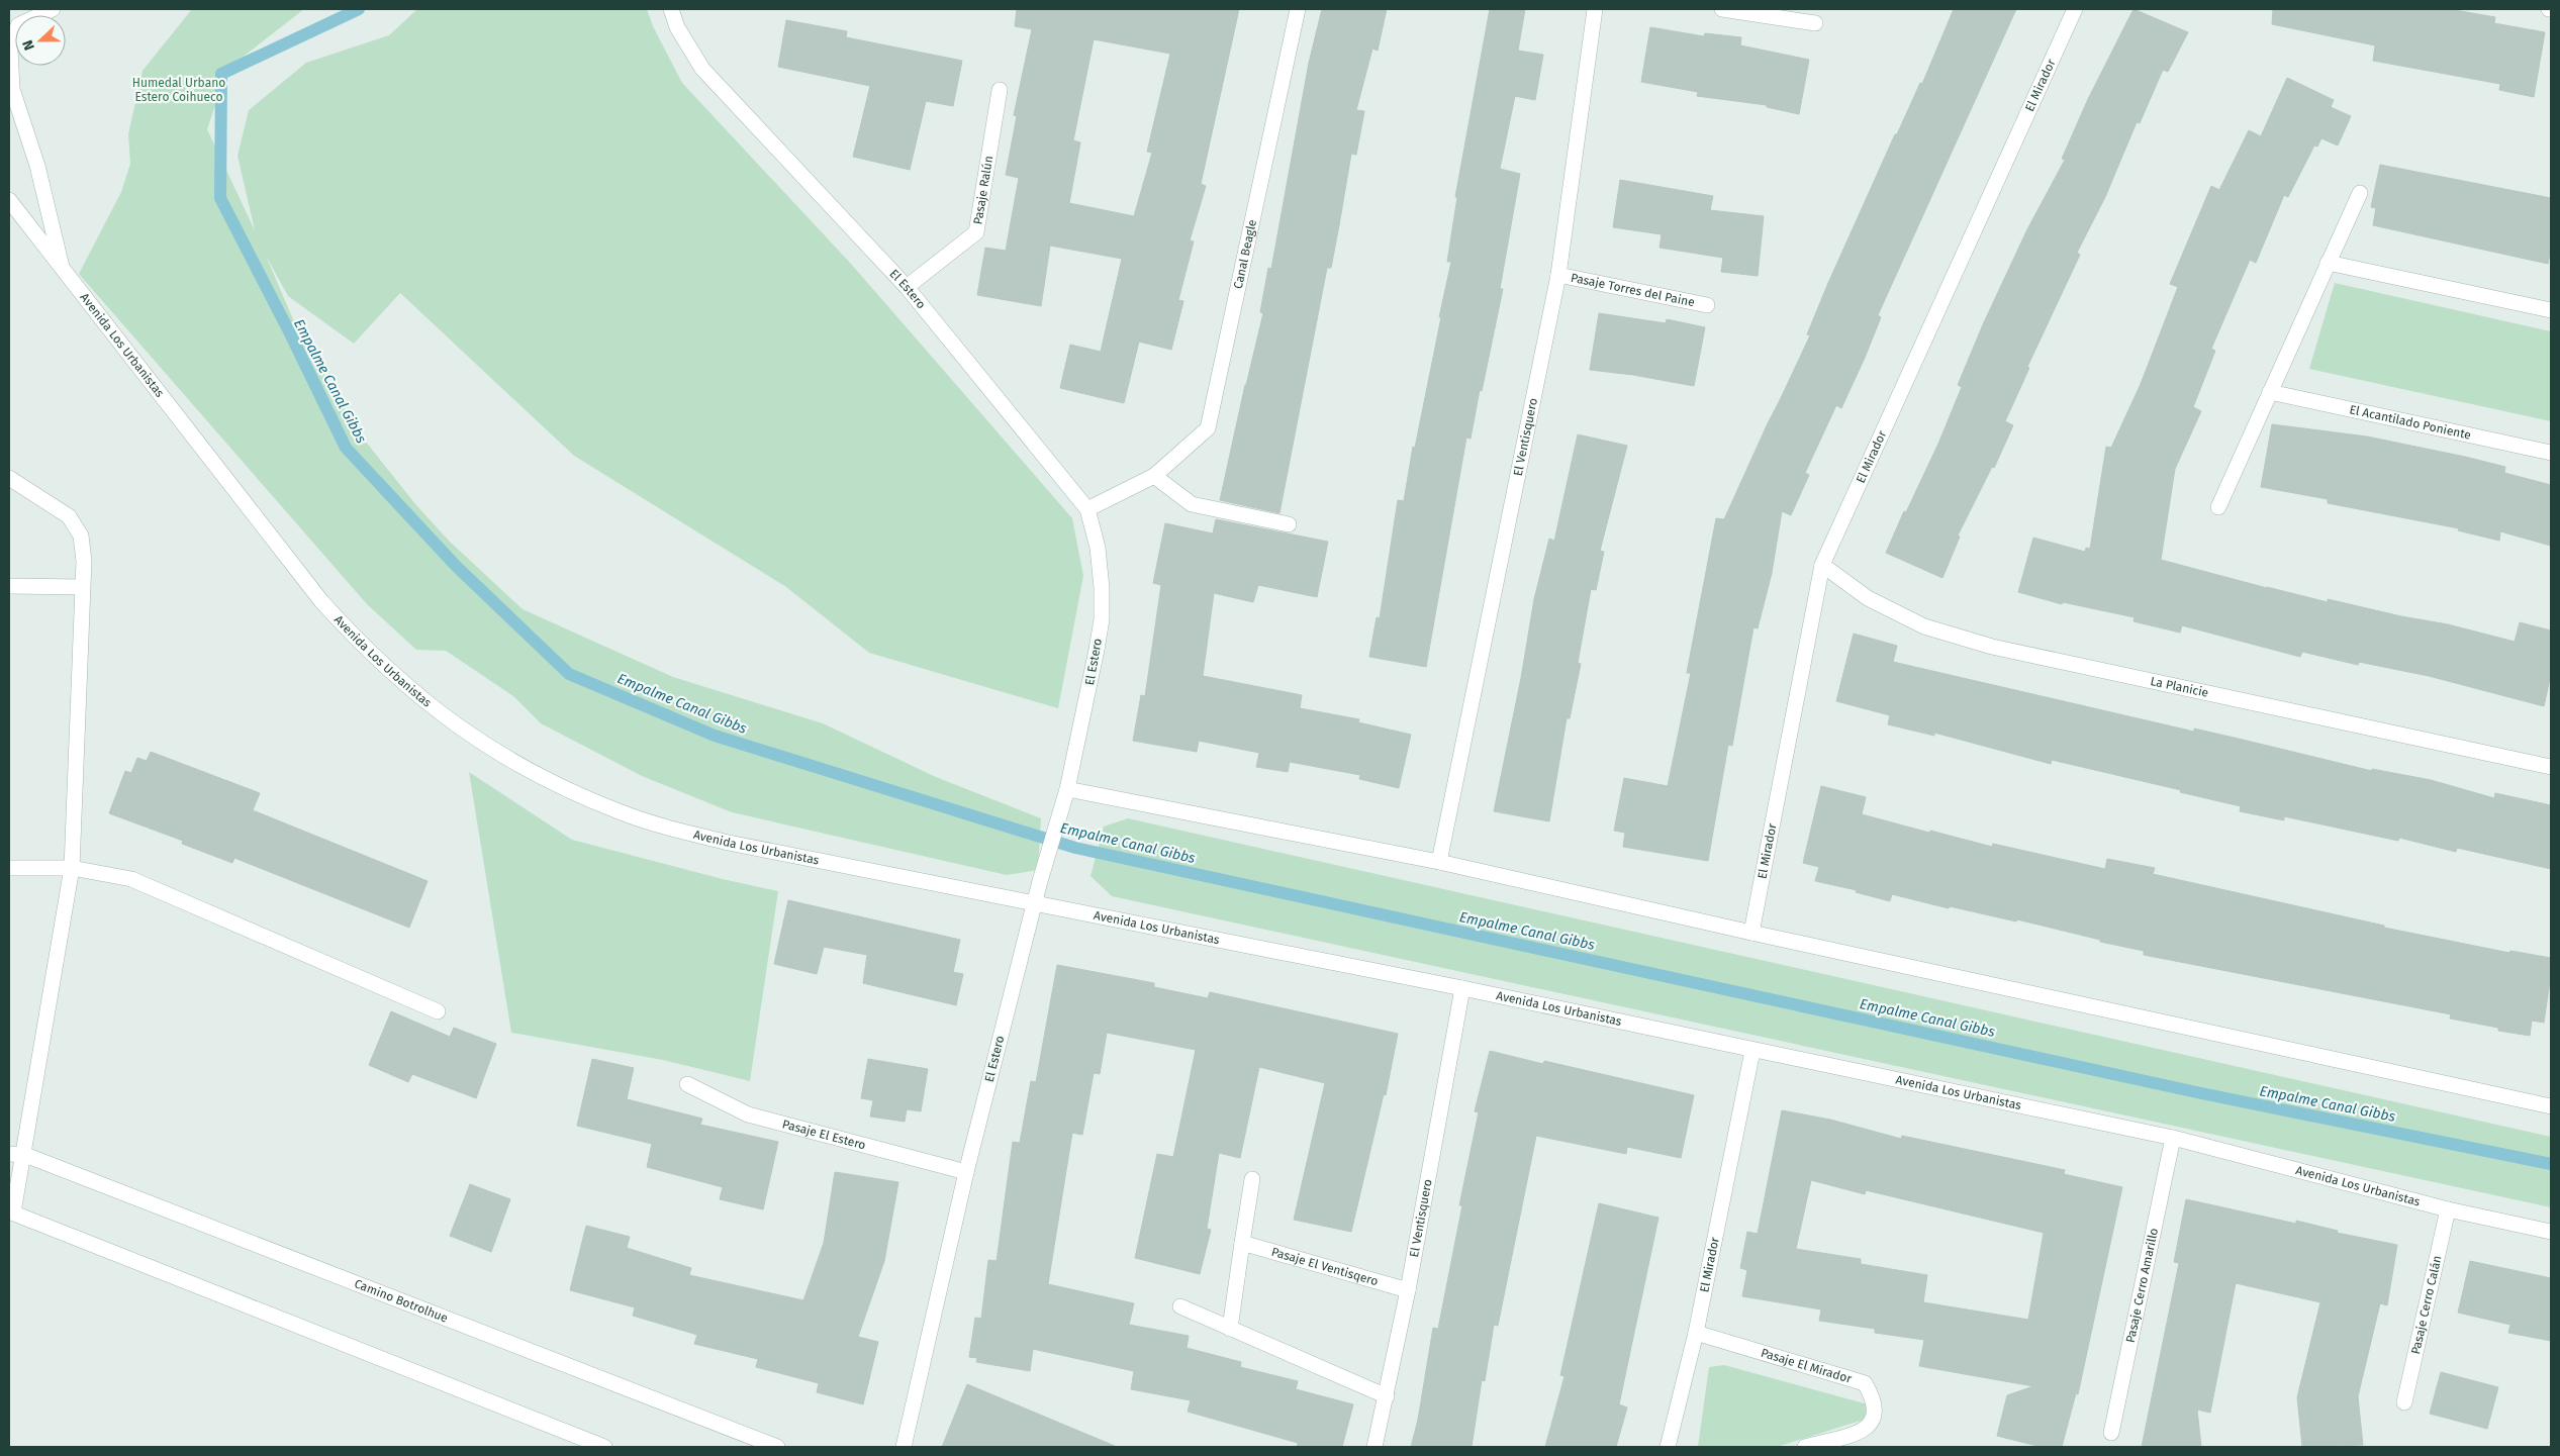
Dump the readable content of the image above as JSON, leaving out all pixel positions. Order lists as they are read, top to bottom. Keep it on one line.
{"streets":{"street":["El Mirador","Pasaje Ralún","Canal Beagle","El Estero","Pasaje Torres del Paine","Avenida Los Urbanistas","El Acantilado Poniente","El Ventisquero","La Planicie","Pasaje El Estero","Pasaje El Ventisqero","Pasaje Cerro Amarillo","Camino Botrolhue","Pasaje Cerro Calán","Pasaje El Mirador"]},"crossings":[["El Mirador","Avenida Los Urbanistas"],["El Mirador","La Planicie"],["El Mirador","Pasaje El Mirador"],["Pasaje Ralún","El Estero"],["Canal Beagle","El Estero"],["El Estero","Avenida Los Urbanistas"],["El Estero","Pasaje El Estero"],["Pasaje Torres del Paine","El Ventisquero"],["Avenida Los Urbanistas","El Ventisquero"],["Avenida Los Urbanistas","Pasaje Cerro Amarillo"],["Avenida Los Urbanistas","Pasaje Cerro Calán"],["El Ventisquero","Pasaje El Ventisqero"]],"water":["Empalme Canal Gibbs"],"parks":["Humedal Urbano Estero Coihueco"],"north":"left"}
